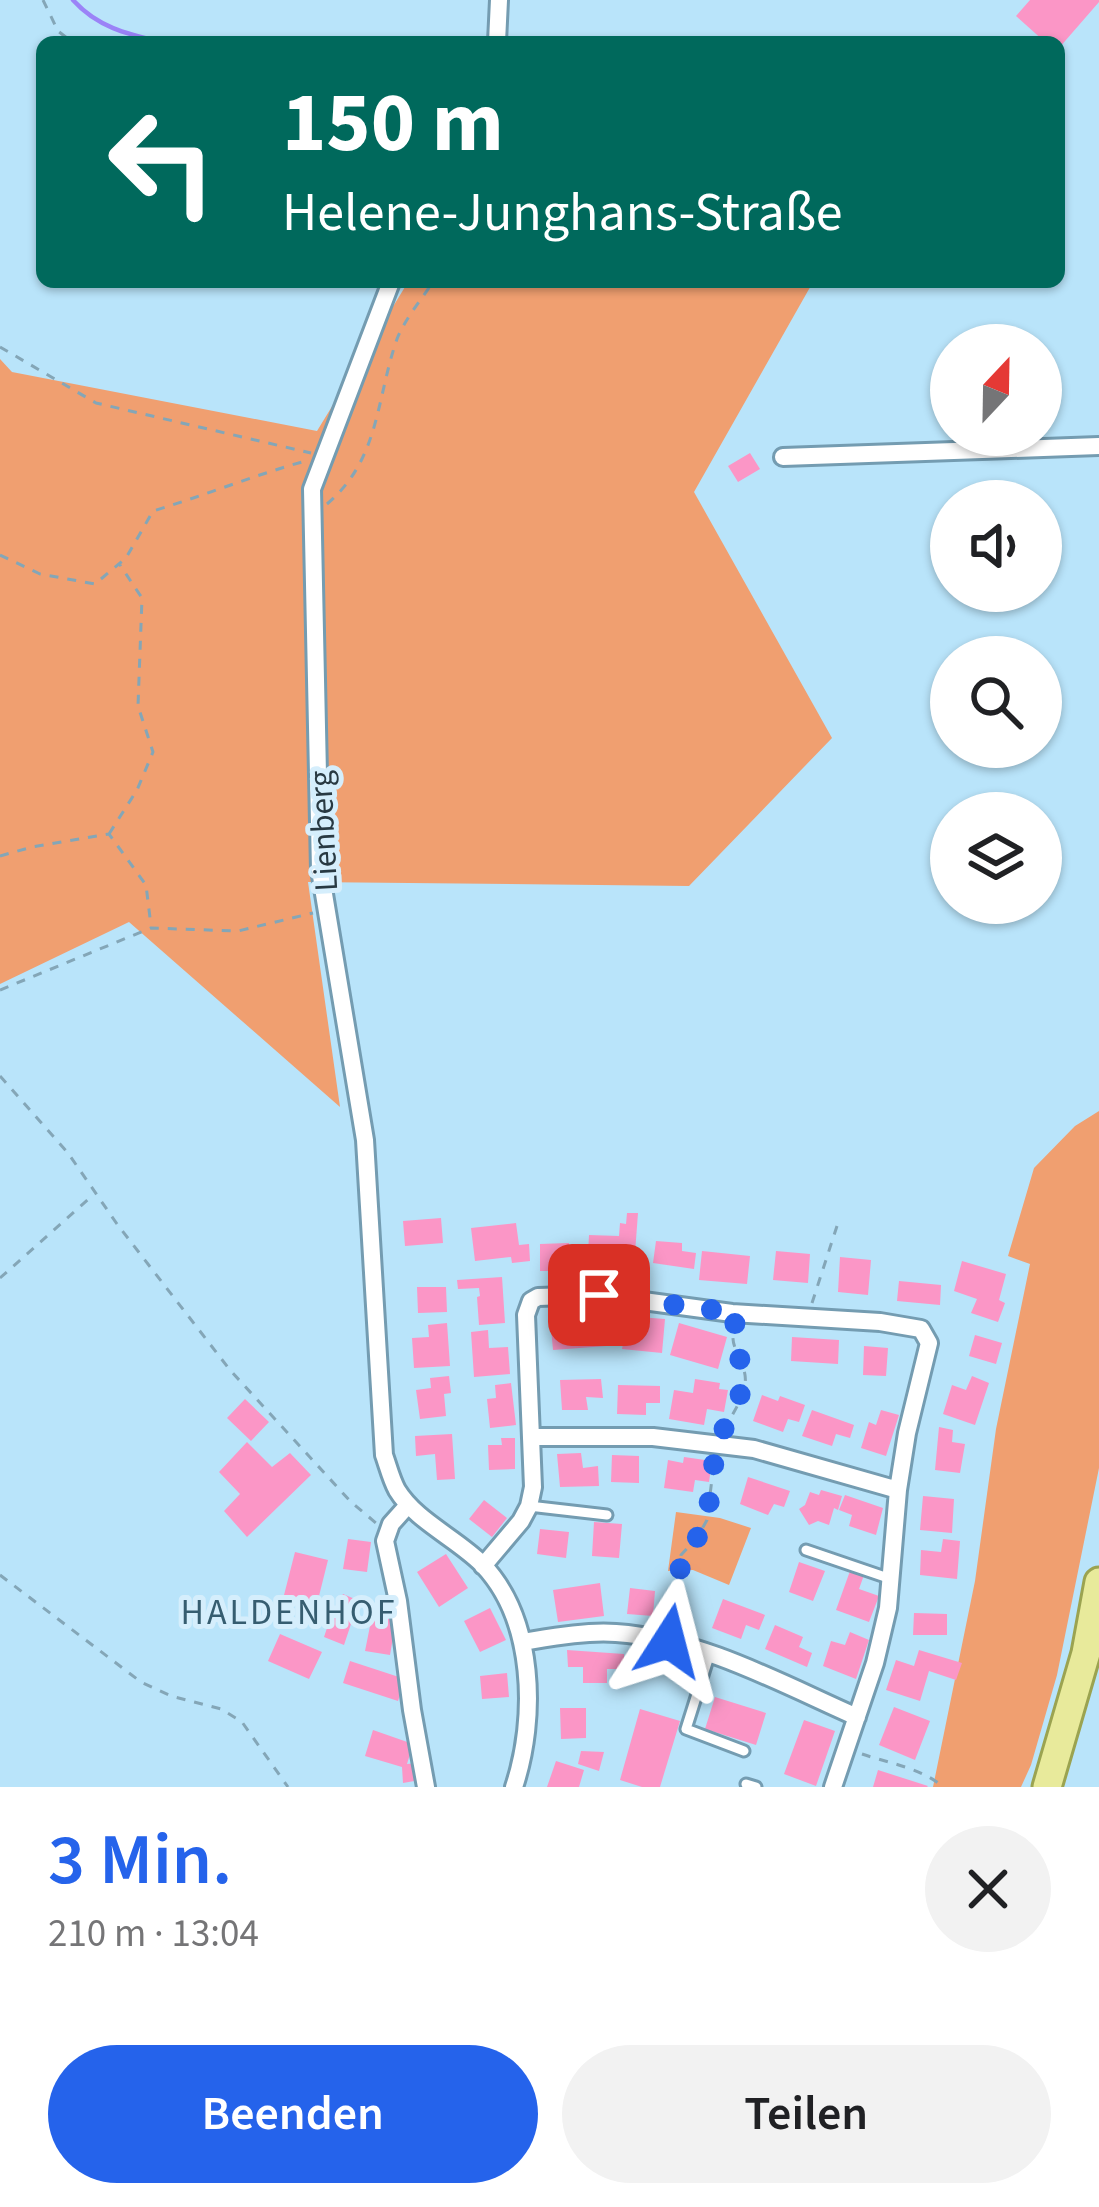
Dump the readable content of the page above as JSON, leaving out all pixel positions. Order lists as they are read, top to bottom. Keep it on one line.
{"streets":{"street":["Lienberg"]},"districts":["HALDENHOF"],"north":"top","page":{"turn":["150 m","Helene-Junghans-Straße"],"heading":["3 Min.","210 m · 13:04"],"buttons":["Beenden","Teilen"]}}
